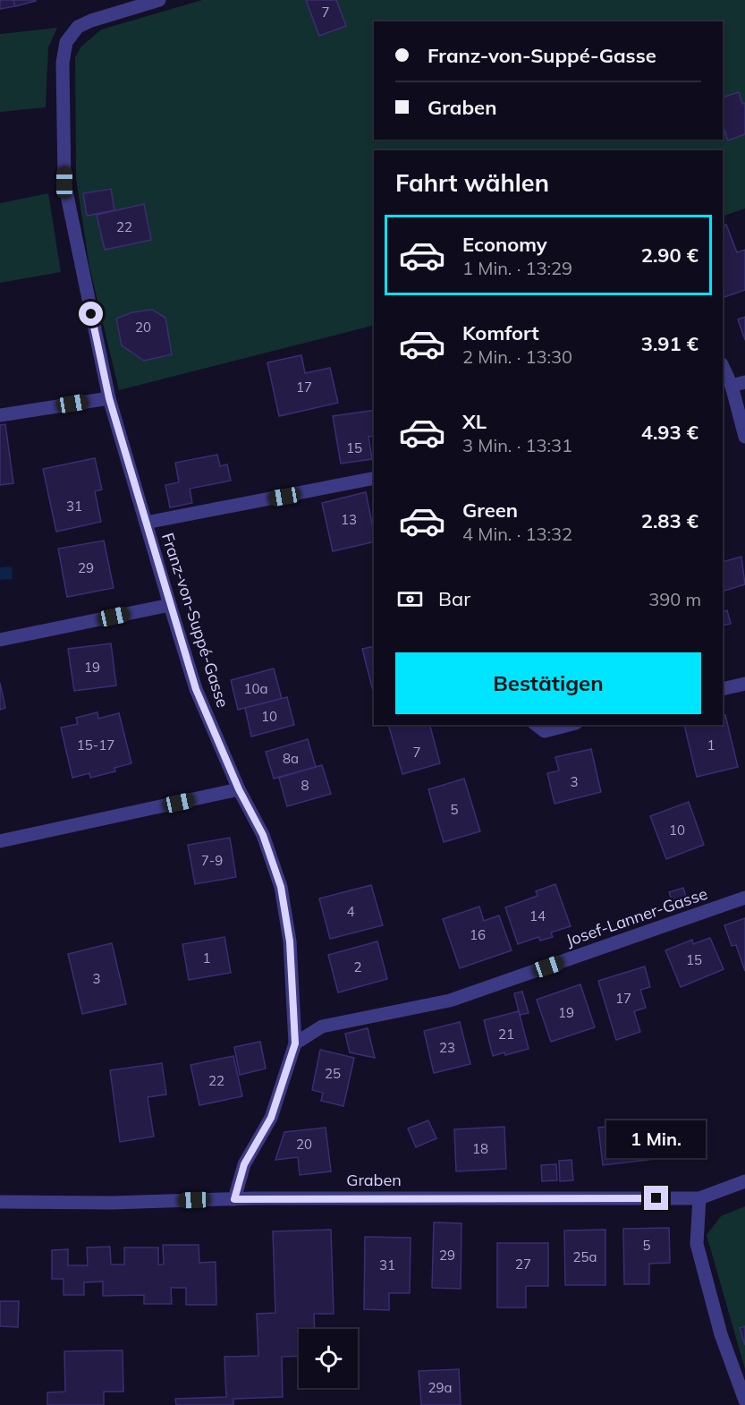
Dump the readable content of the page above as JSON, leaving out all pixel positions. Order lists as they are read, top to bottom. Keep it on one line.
{"streets":{"street":["Franz-von-Suppé-Gasse","Josef-Lanner-Gasse","Graben"]},"crossings":[["Franz-von-Suppé-Gasse","Josef-Lanner-Gasse"],["Franz-von-Suppé-Gasse","Graben"]],"house_numbers":["7","22","20","17","15","31","13","29","19","10a","10","15-17","1","7","8a","3","8","5","10","7-9","4","14","16","1","15","2","3","17","19","21","23","25","22","20","18","5","29","25a","27","31","29a"],"page":{"banner":["Franz-von-Suppé-Gasse","Graben"],"heading":"Fahrt wählen","list":[{"name":"Economy","note":"1 Min. · 13:29","value":"2.90 €"},{"name":"Komfort","note":"2 Min. · 13:30","value":"3.91 €"},{"name":"XL","note":"3 Min. · 13:31","value":"4.93 €"},{"name":"Green","note":"4 Min. · 13:32","value":"2.83 €"}],"pay":["Bar","390 m"],"buttons":"Bestätigen","bubble":"1 Min."}}
